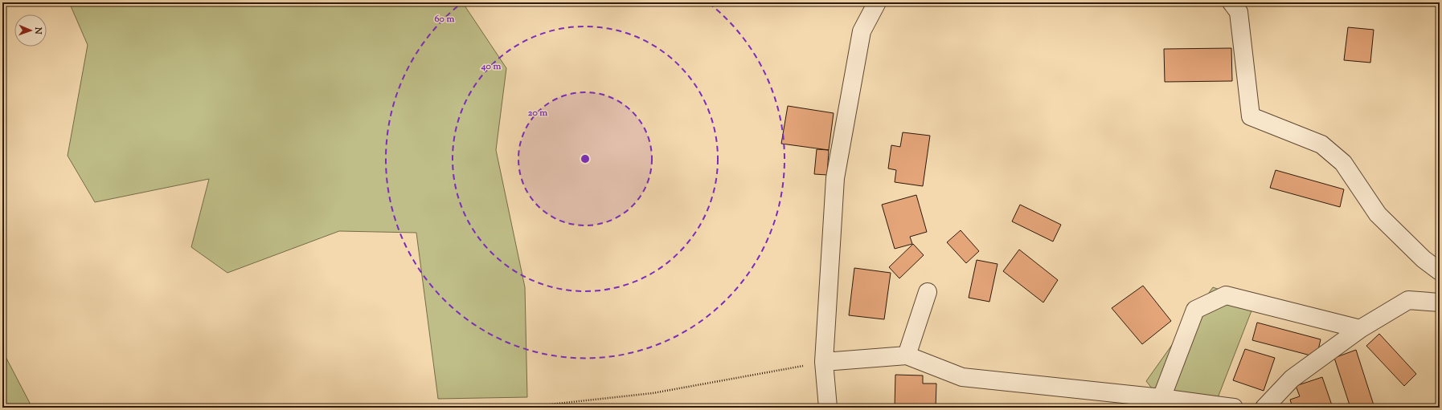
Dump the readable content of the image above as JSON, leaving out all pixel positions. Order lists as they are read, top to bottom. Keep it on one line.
{"north":"right","rings":["60 m","40 m","20 m"]}
